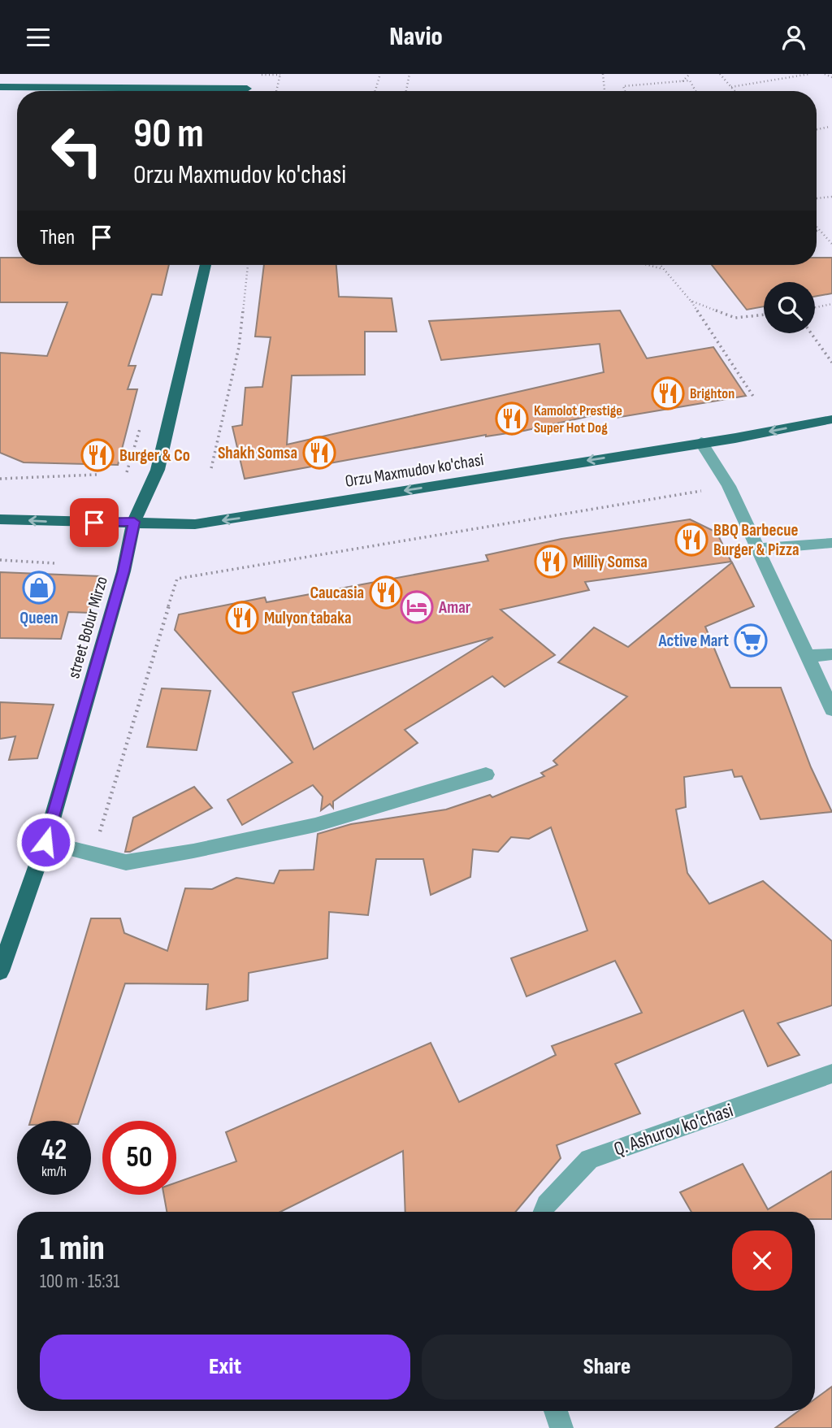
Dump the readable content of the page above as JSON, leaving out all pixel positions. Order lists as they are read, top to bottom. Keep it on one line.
{"streets":{"main road":["Orzu Maxmudov ko'chasi","street Bobur Mirzo"],"street":["Q. Ashurov ko'chasi"]},"crossings":[["Orzu Maxmudov ko'chasi","street Bobur Mirzo"]],"one_way":["Orzu Maxmudov ko'chasi"],"places":{"restaurant":["Brighton","Kamolot Prestige Super Hot Dog","Shakh Somsa","Burger & Co","BBQ Barbecue Burger & Pizza","Milliy Somsa","Caucasia","Mulyon tabaka"],"shop":["Queen"],"hotel":["Amar"],"supermarket":["Active Mart"]},"page":{"header":"Navio","turn":["90 m","Orzu Maxmudov ko'chasi"],"then":"Then","speed":"42 km/h","limit":"50","heading":["1 min","100 m · 15:31"],"buttons":["Exit","Share"]}}
